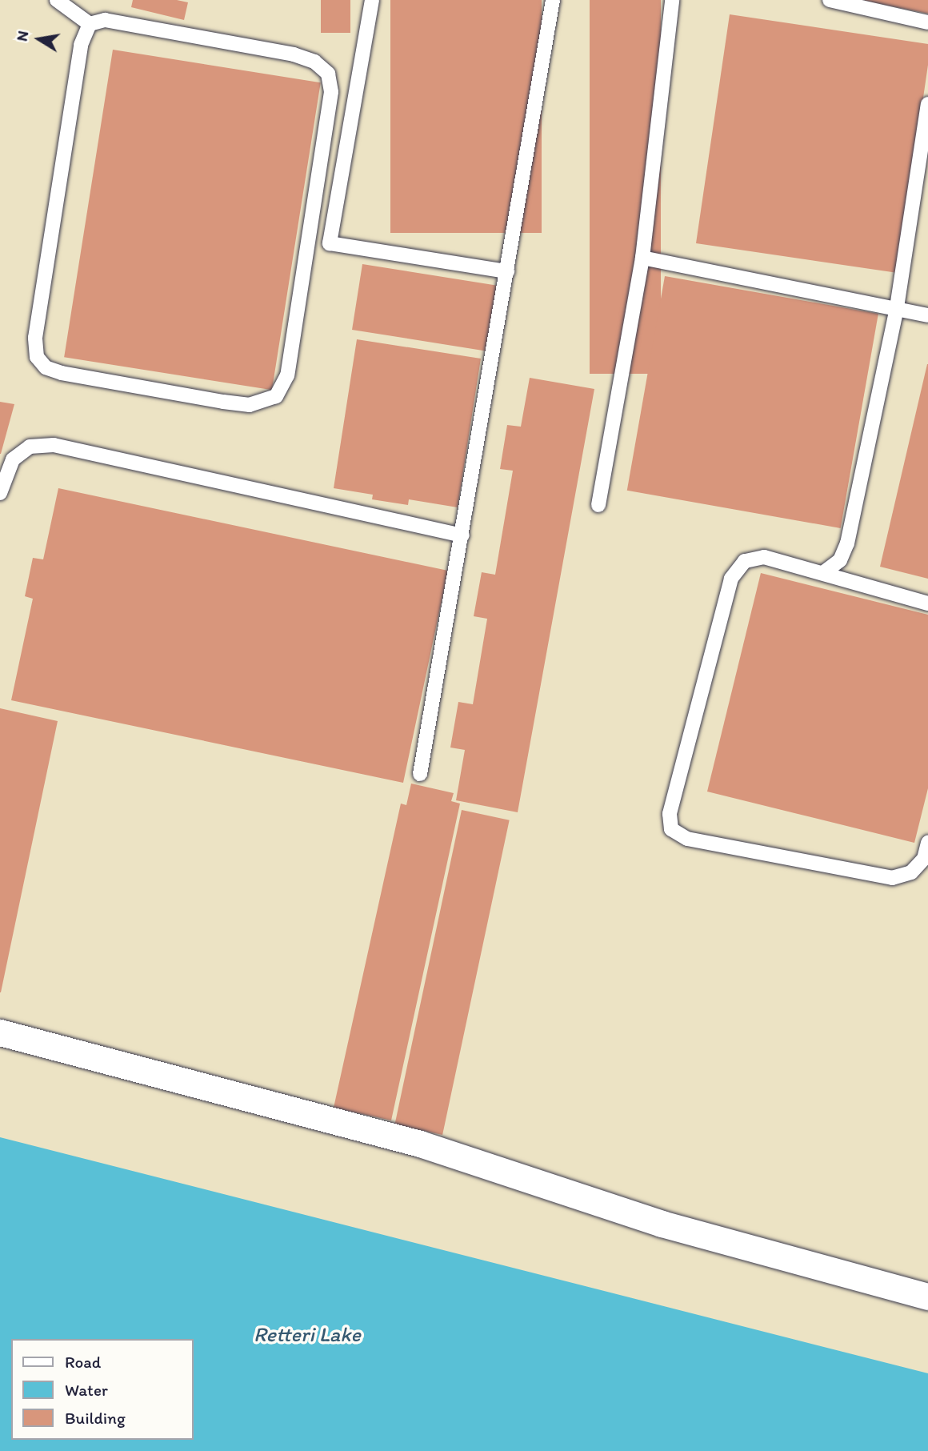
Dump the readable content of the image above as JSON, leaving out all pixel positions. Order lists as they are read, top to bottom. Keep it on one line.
{"water":["Retteri Lake"],"legend":["Road","Water","Building"],"north":"left"}
